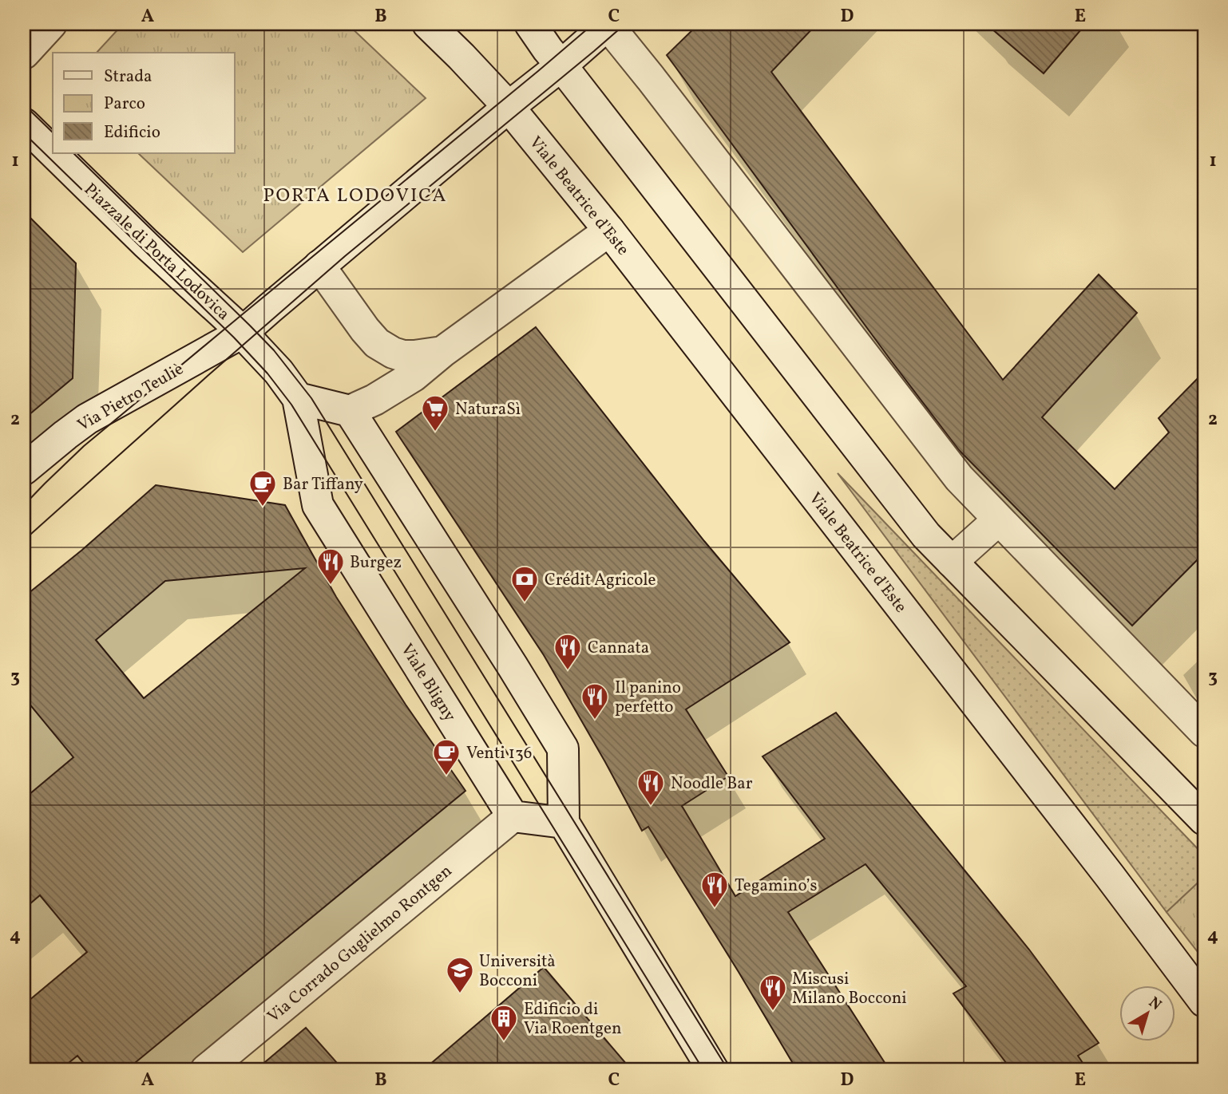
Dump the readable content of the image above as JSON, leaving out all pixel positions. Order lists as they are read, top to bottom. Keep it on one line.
{"streets":{"street":["Viale Beatrice d'Este","Piazzale di Porta Lodovica","Via Pietro Teuliè","Viale Bligny","Via Corrado Guglielmo Rontgen"]},"crossings":[["Viale Beatrice d'Este","Piazzale di Porta Lodovica"],["Piazzale di Porta Lodovica","Via Pietro Teuliè"],["Piazzale di Porta Lodovica","Viale Bligny"],["Viale Bligny","Via Corrado Guglielmo Rontgen"]],"districts":["PORTA LODOVICA"],"places":{"supermarket":["NaturaSì"],"cafe":["Bar Tiffany","Venti 136"],"restaurant":["Burgez","Cannata","Il panino perfetto","Noodle Bar","Tegamino’s","Miscusi Milano Bocconi"],"bank":["Crédit Agricole"],"school or university":["Università Bocconi"],"building":["Edificio di Via Roentgen"]},"legend":["Strada","Parco","Edificio"],"north":"top right","grid":{"columns":["A","B","C","D","E"],"rows":["1","2","3","4"]}}
